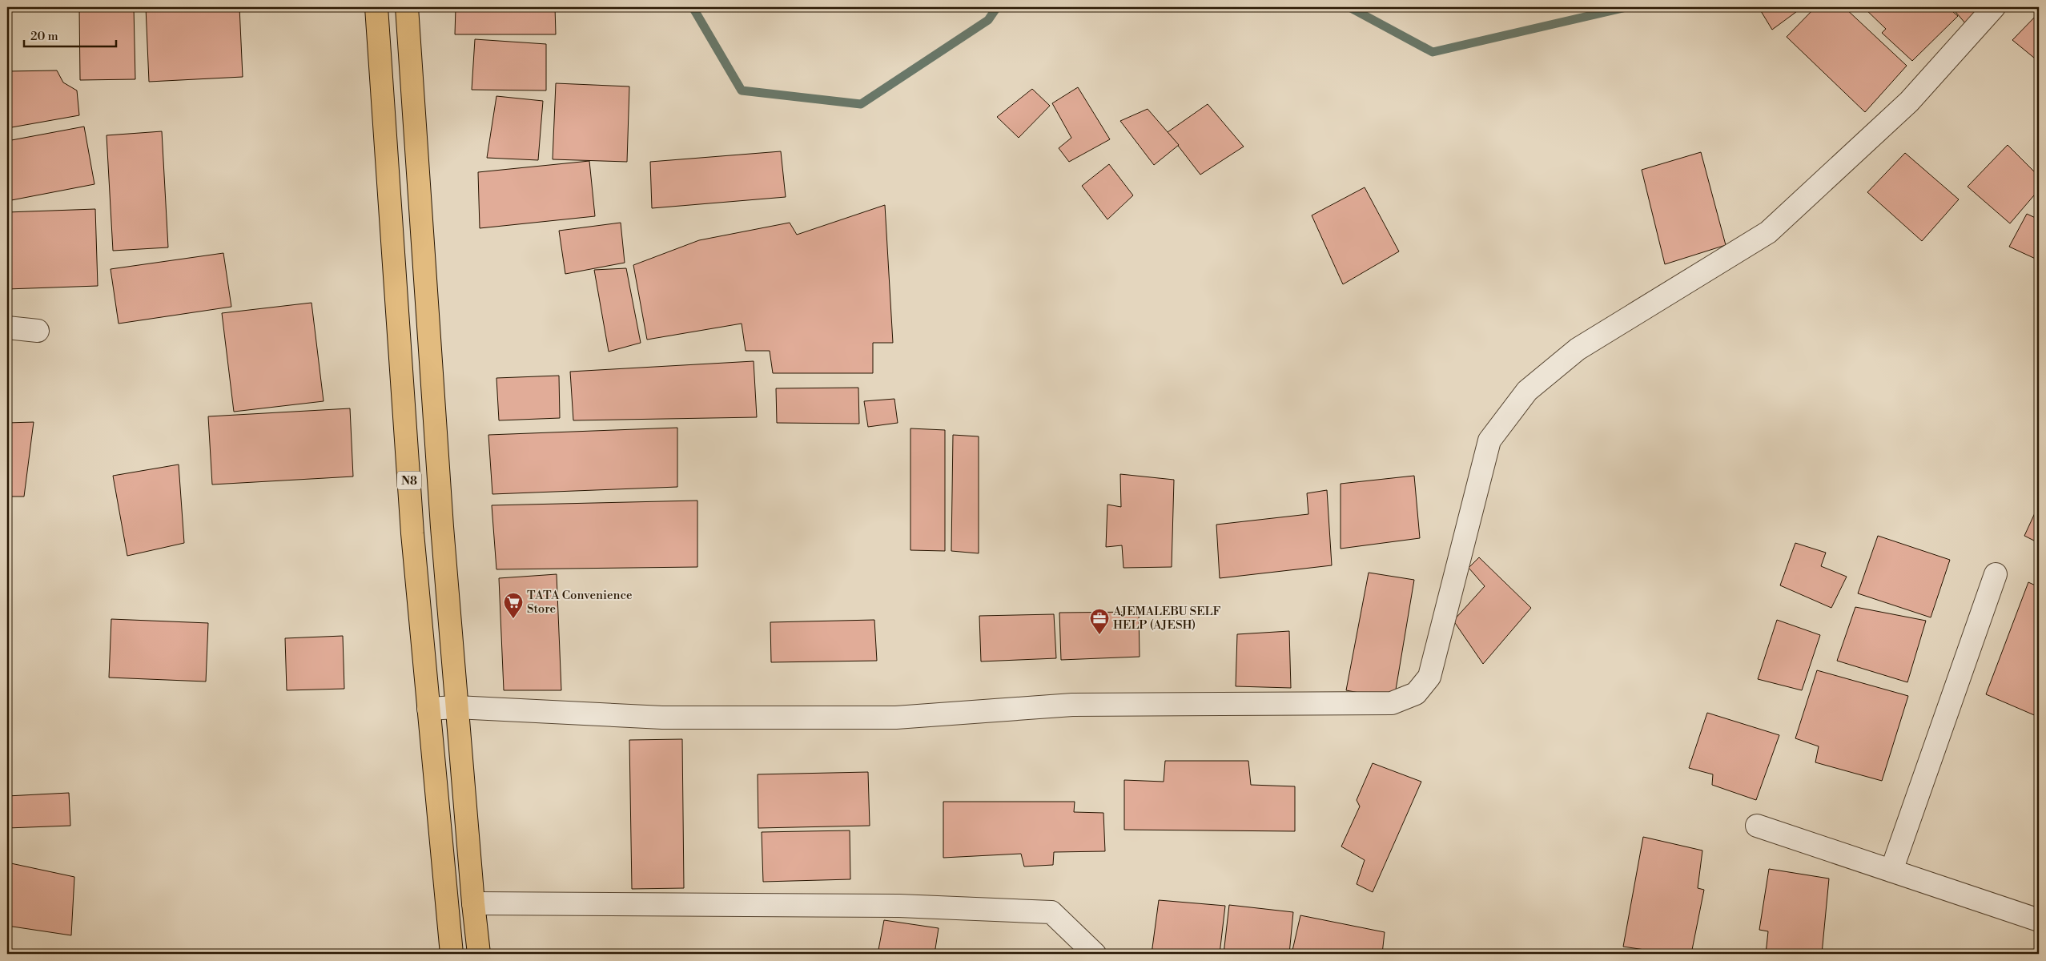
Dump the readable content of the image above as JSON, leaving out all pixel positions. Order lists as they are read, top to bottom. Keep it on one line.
{"streets":{"highway":["N8"]},"places":{"supermarket":["TATA Convenience Store"],"office":["AJEMALEBU SELF HELP (AJESH)"]},"scale_bar":"20 m"}
